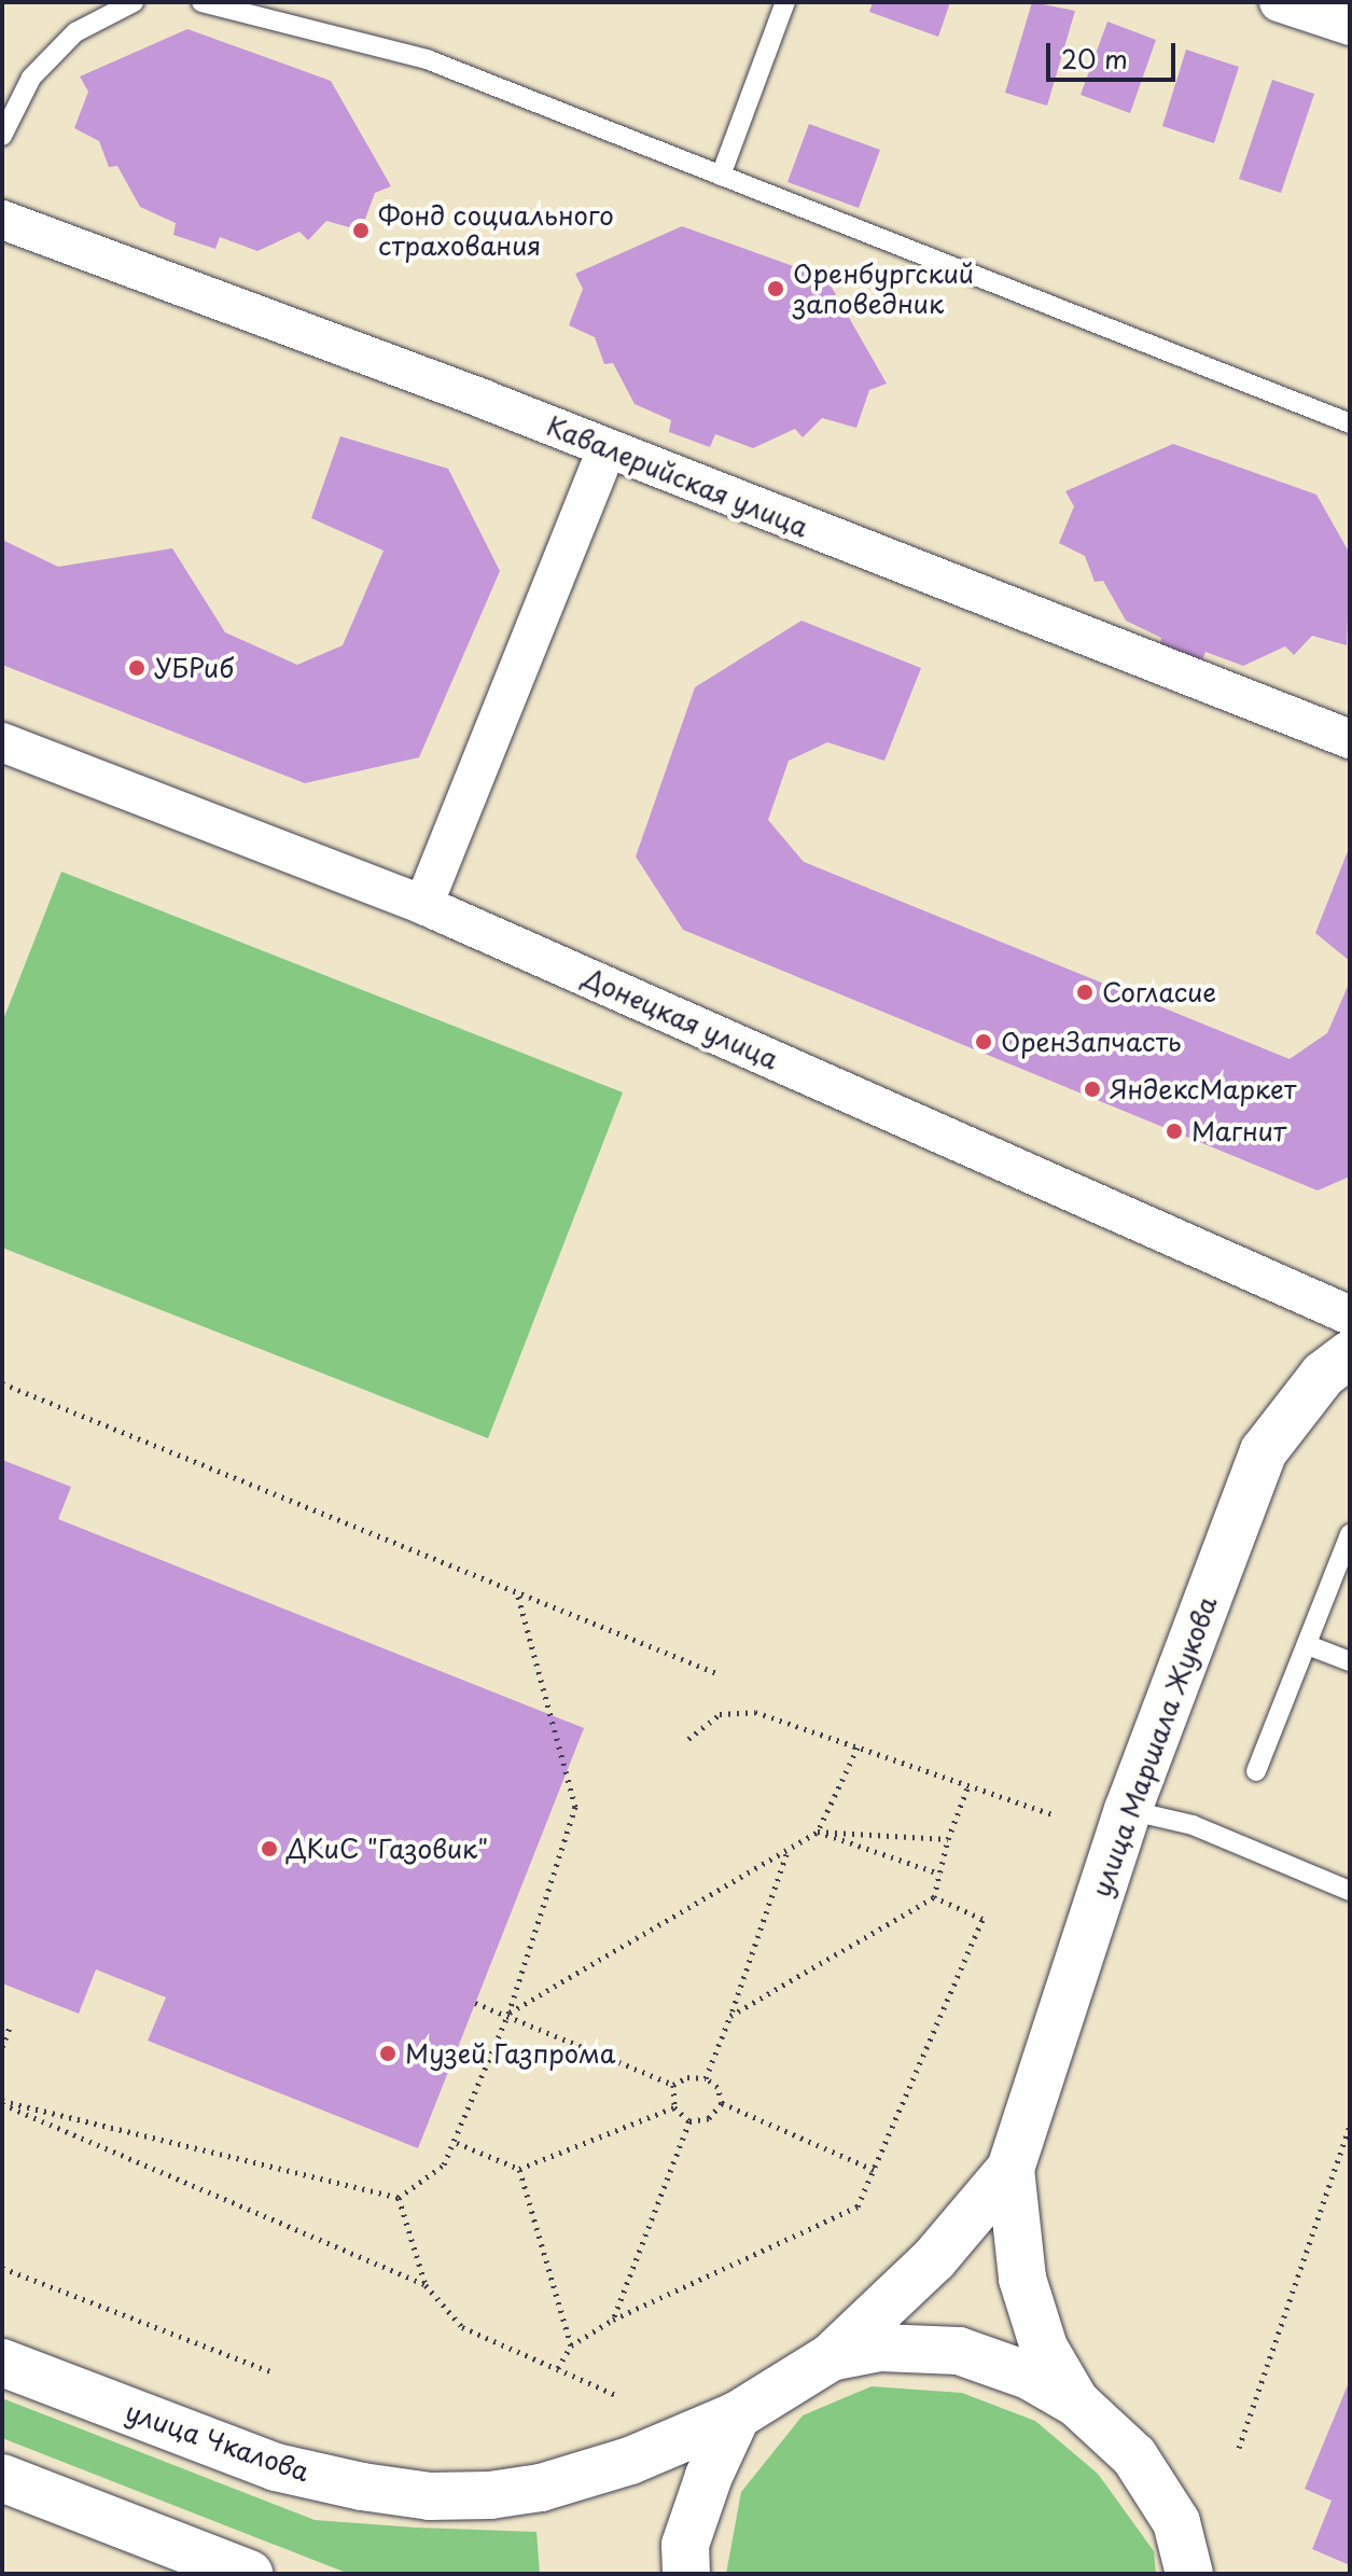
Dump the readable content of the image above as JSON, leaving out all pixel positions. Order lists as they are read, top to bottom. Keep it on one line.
{"streets":{"main road":["улица Маршала Жукова","улица Чкалова"],"street":["Кавалерийская улица","Донецкая улица"]},"crossings":[["улица Маршала Жукова","улица Чкалова"]],"places":["Фонд социального страхования","Оренбургский заповедник","УБРиб","Согласие","ОренЗапчасть","ЯндексМаркет","Магнит","ДКиC \"Газовик\"","Музей Газпрома"],"scale_bar":"20 m"}
